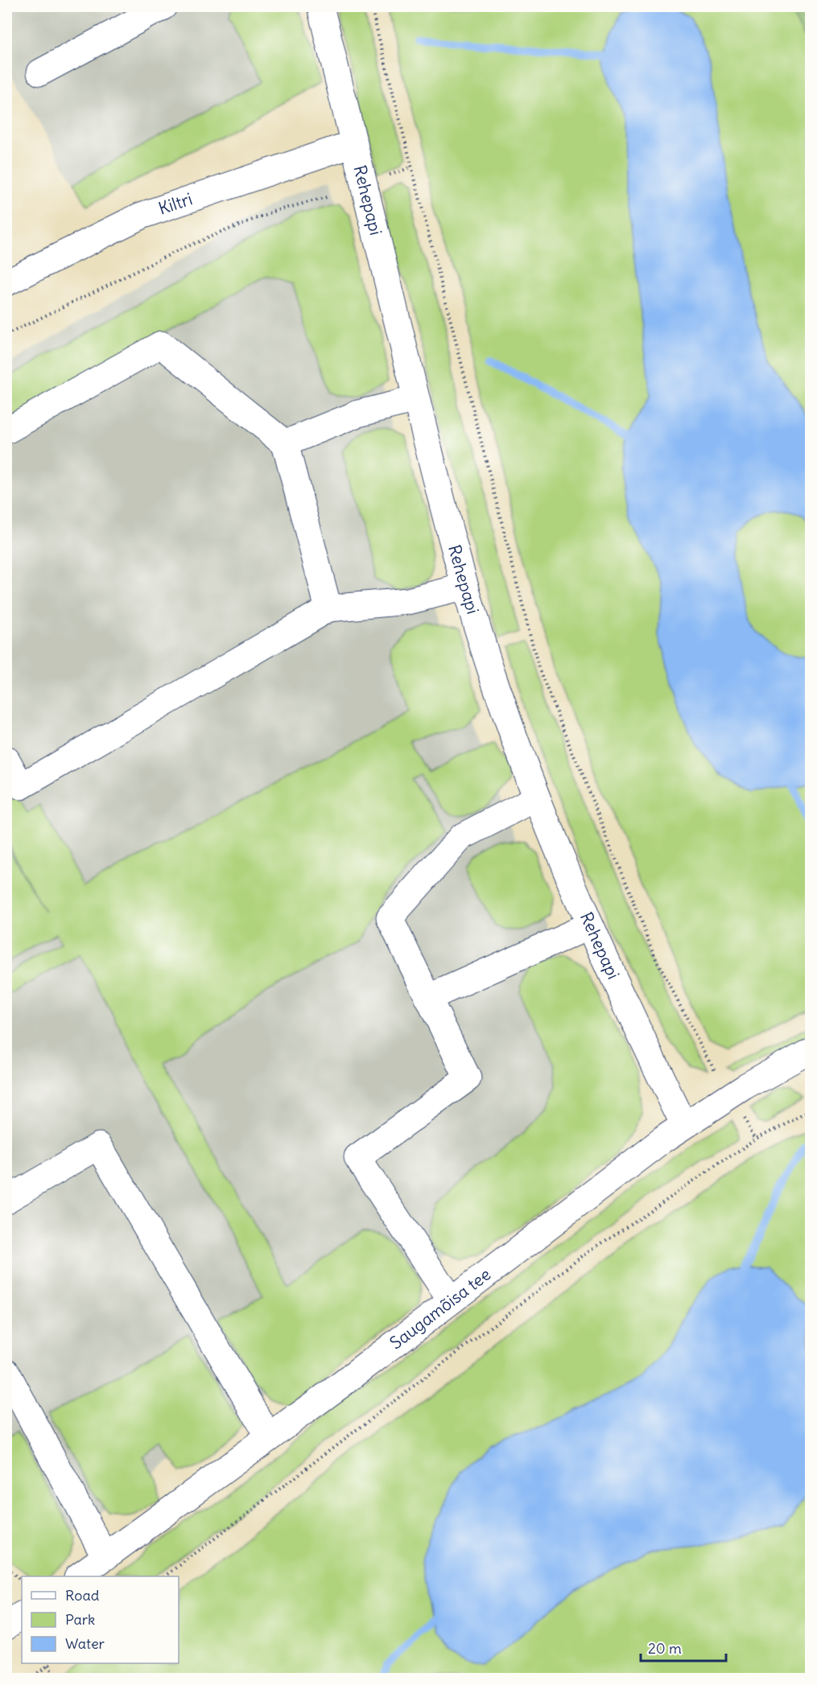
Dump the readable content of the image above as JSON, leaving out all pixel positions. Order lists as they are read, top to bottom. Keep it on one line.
{"streets":{"street":["Rehepapi","Kiltri","Saugamõisa tee"]},"crossings":[["Rehepapi","Kiltri"],["Rehepapi","Saugamõisa tee"]],"legend":["Road","Park","Water"],"scale_bar":"20 m"}
